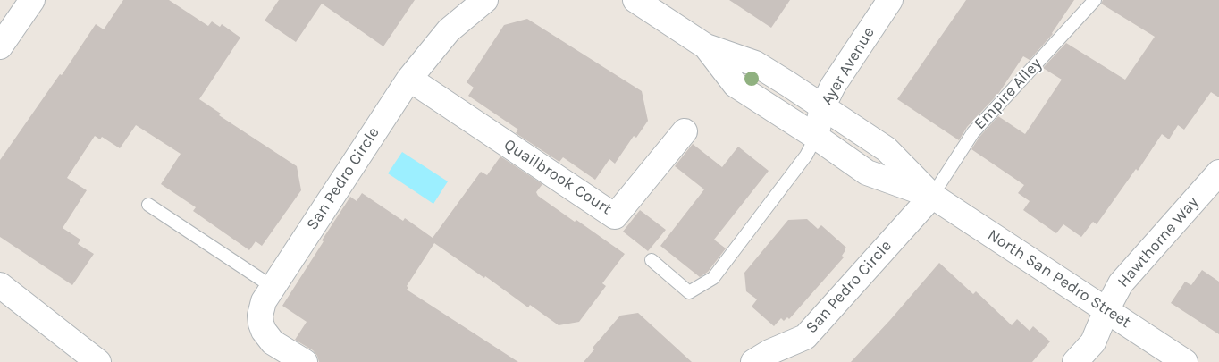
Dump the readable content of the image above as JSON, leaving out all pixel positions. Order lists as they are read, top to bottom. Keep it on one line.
{"streets":{"street":["Ayer Avenue","Quailbrook Court","San Pedro Circle","Hawthorne Way","North San Pedro Street"],"lane":["Empire Alley"]},"crossings":[["Ayer Avenue","North San Pedro Street"],["Empire Alley","San Pedro Circle"],["Empire Alley","North San Pedro Street"],["Quailbrook Court","San Pedro Circle"],["San Pedro Circle","North San Pedro Street"],["Hawthorne Way","North San Pedro Street"]]}
